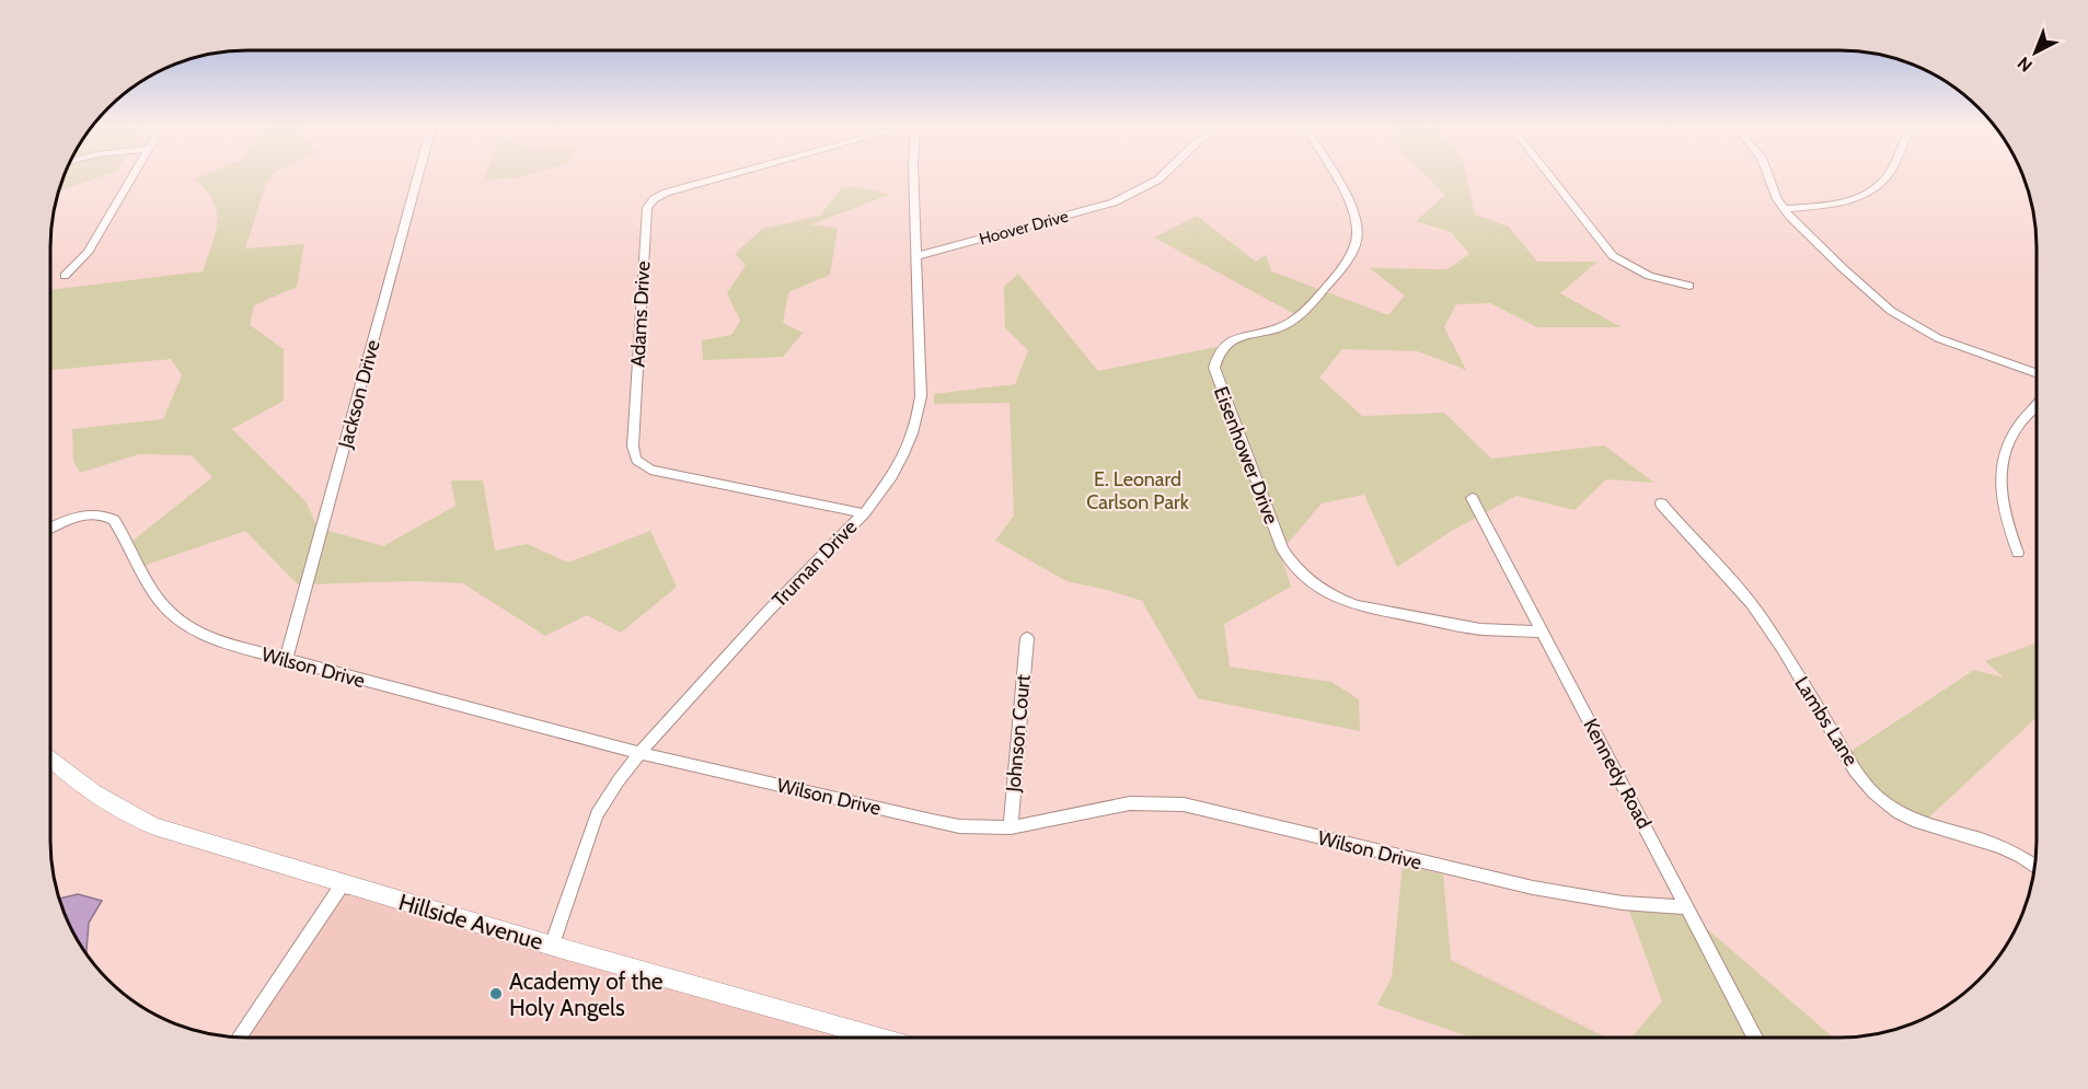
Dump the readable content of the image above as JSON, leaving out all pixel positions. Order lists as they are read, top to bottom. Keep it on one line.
{"streets":{"main road":["Hillside Avenue"],"street":["Hoover Drive","Adams Drive","Jackson Drive","Eisenhower Drive","Truman Drive","Wilson Drive","Lambs Lane","Johnson Court","Kennedy Road"]},"crossings":[["Hoover Drive","Truman Drive"],["Adams Drive","Truman Drive"],["Jackson Drive","Wilson Drive"],["Eisenhower Drive","Kennedy Road"],["Truman Drive","Wilson Drive"],["Truman Drive","Hillside Avenue"],["Wilson Drive","Johnson Court"],["Wilson Drive","Kennedy Road"]],"parks":["E. Leonard Carlson Park"],"places":["Academy of the Holy Angels"],"north":"bottom left"}
